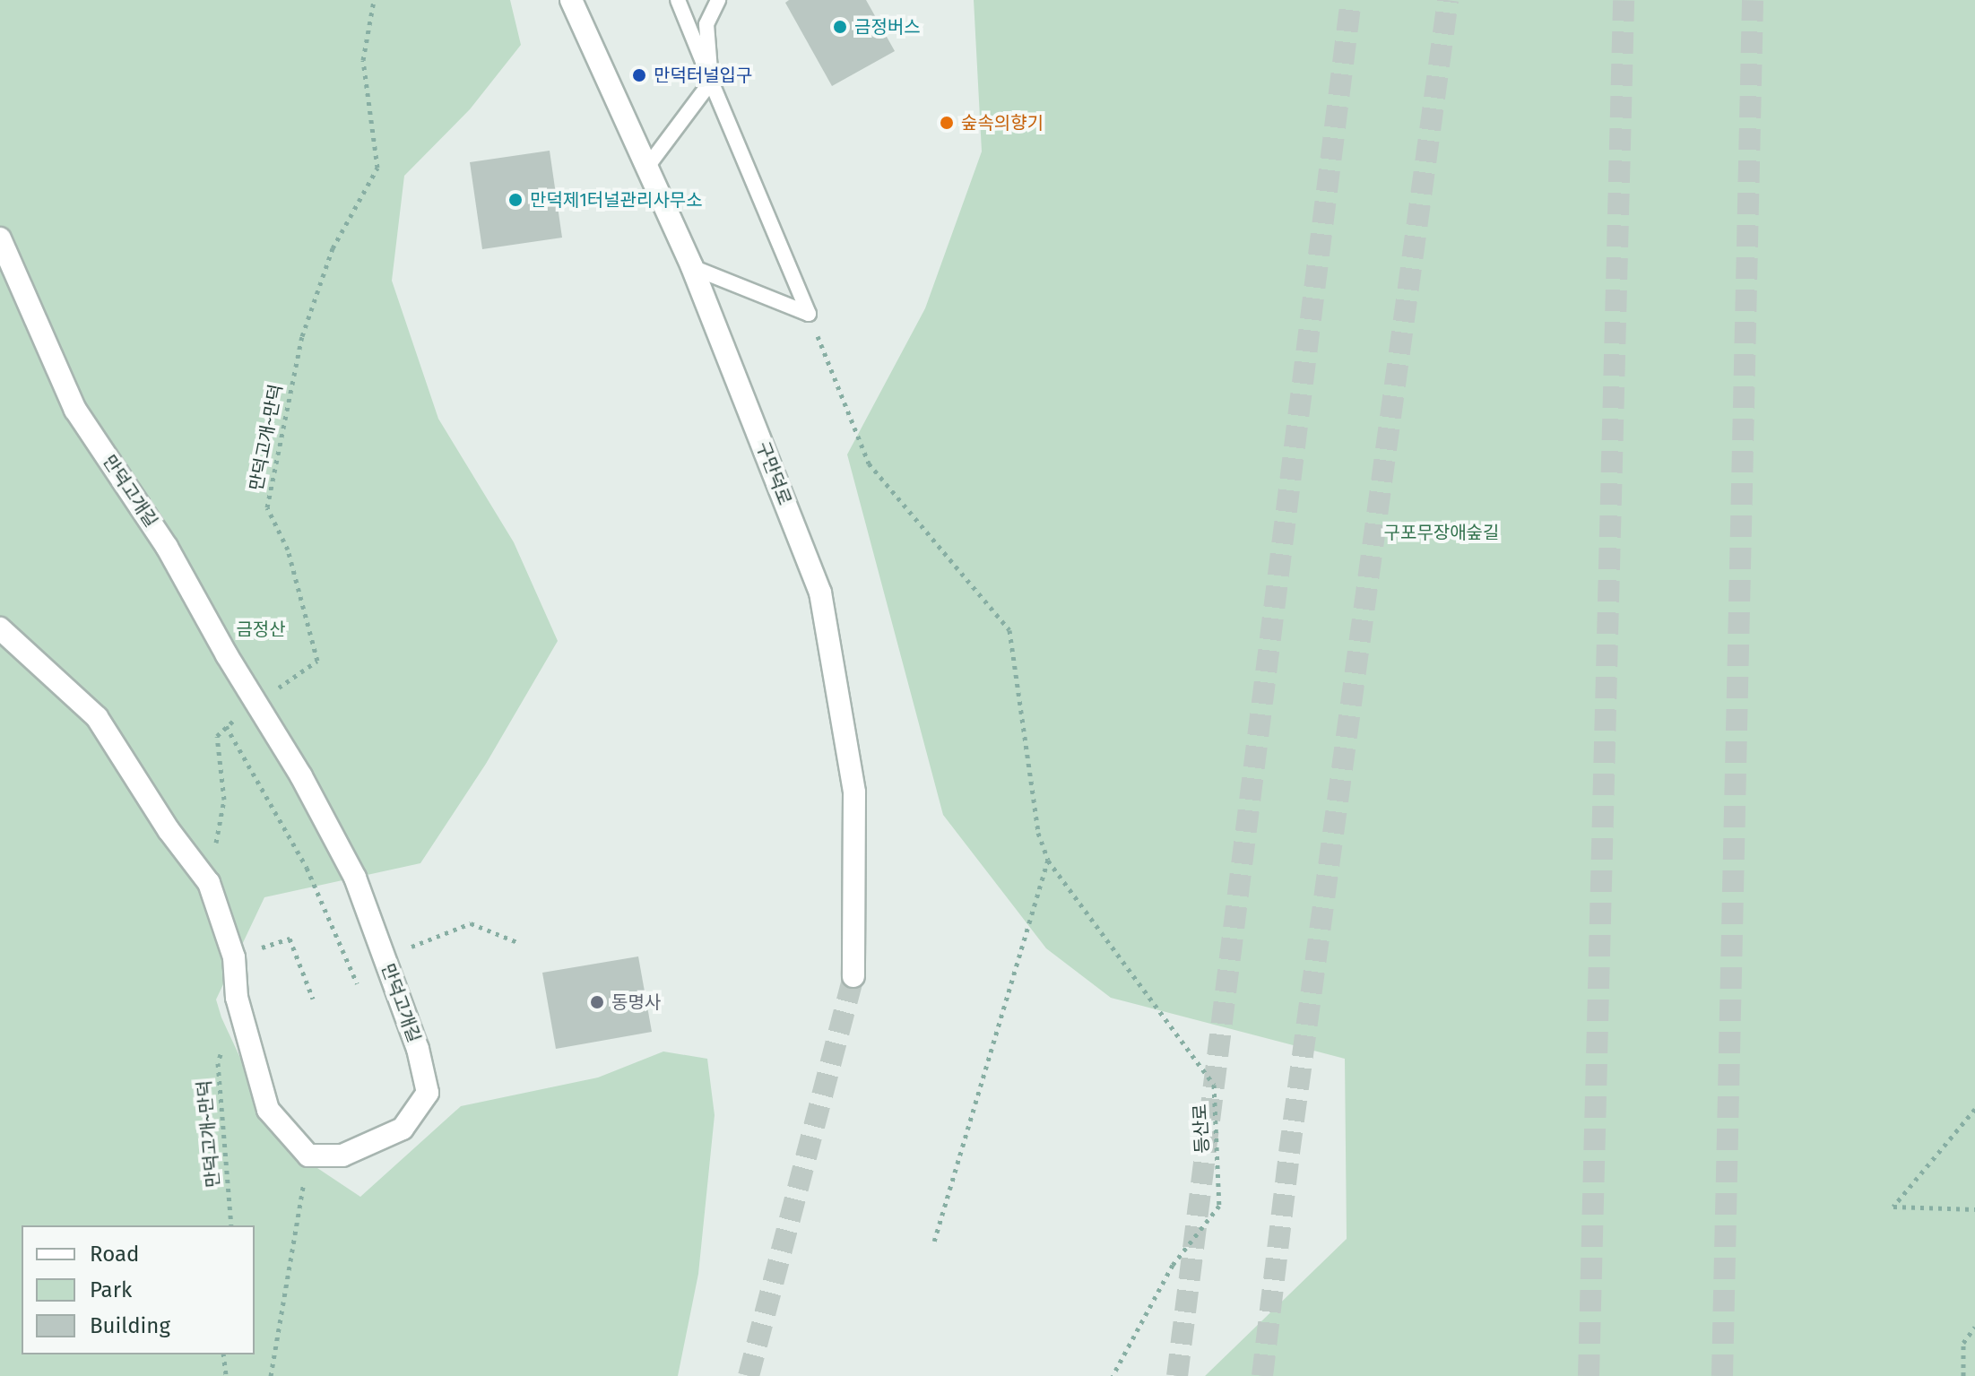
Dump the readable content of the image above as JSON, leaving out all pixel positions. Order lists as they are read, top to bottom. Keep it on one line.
{"streets":{"street":["구만덕로","만덕고개길"],"path":["만덕고개~만덕","등산로"]},"crossings":[["만덕고개~만덕","만덕고개길"]],"parks":["구포무장애숲길","금정산"],"places":["금정버스","만덕터널입구","숲속의향기","만덕제1터널관리사무소","동명사"],"legend":["Road","Park","Building"]}
